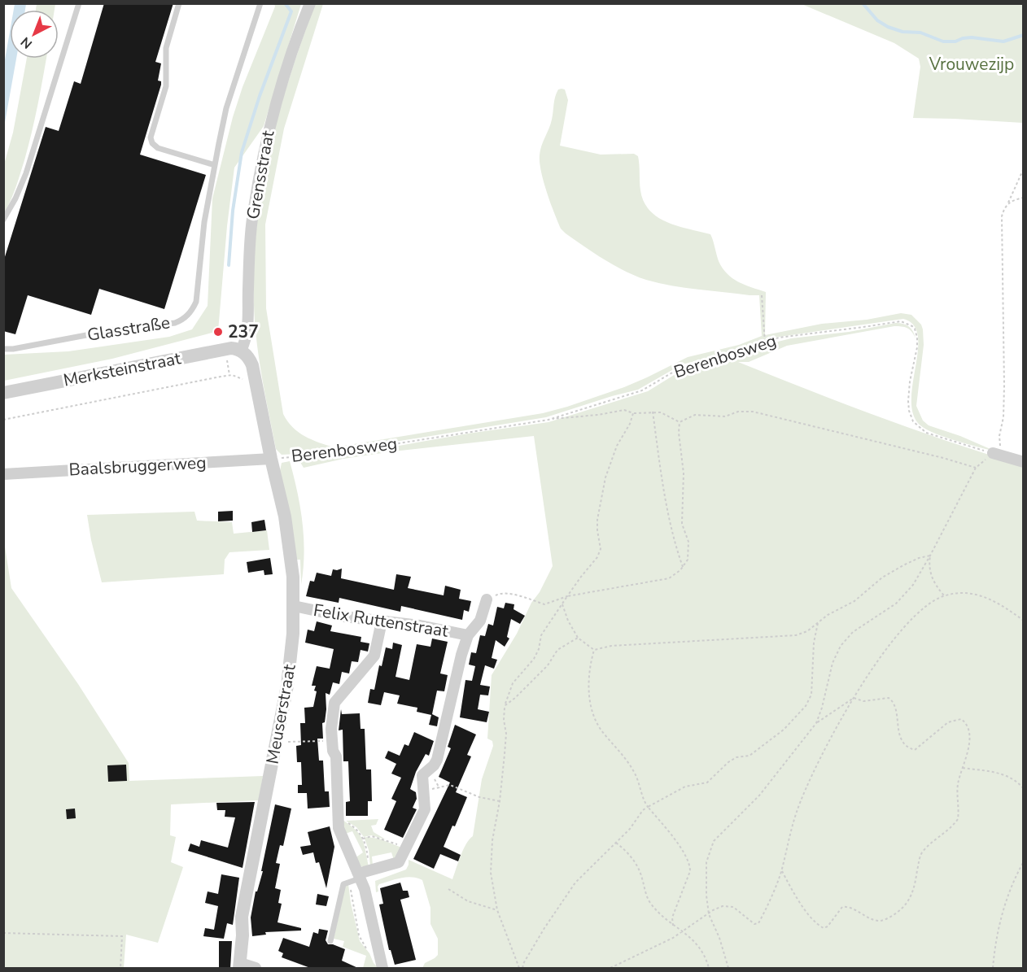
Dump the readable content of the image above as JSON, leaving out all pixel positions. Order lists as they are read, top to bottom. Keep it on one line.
{"streets":{"street":["Grensstraat","Merksteinstraat","Baalsbruggerweg","Felix Ruttenstraat","Meuserstraat"],"lane":["Glasstraße"],"path":["Berenbosweg"]},"crossings":[["Grensstraat","Merksteinstraat"],["Berenbosweg","Baalsbruggerweg"],["Berenbosweg","Meuserstraat"],["Baalsbruggerweg","Meuserstraat"],["Felix Ruttenstraat","Meuserstraat"]],"parks":["Vrouwezijp"],"places":["237"],"north":"bottom left"}
